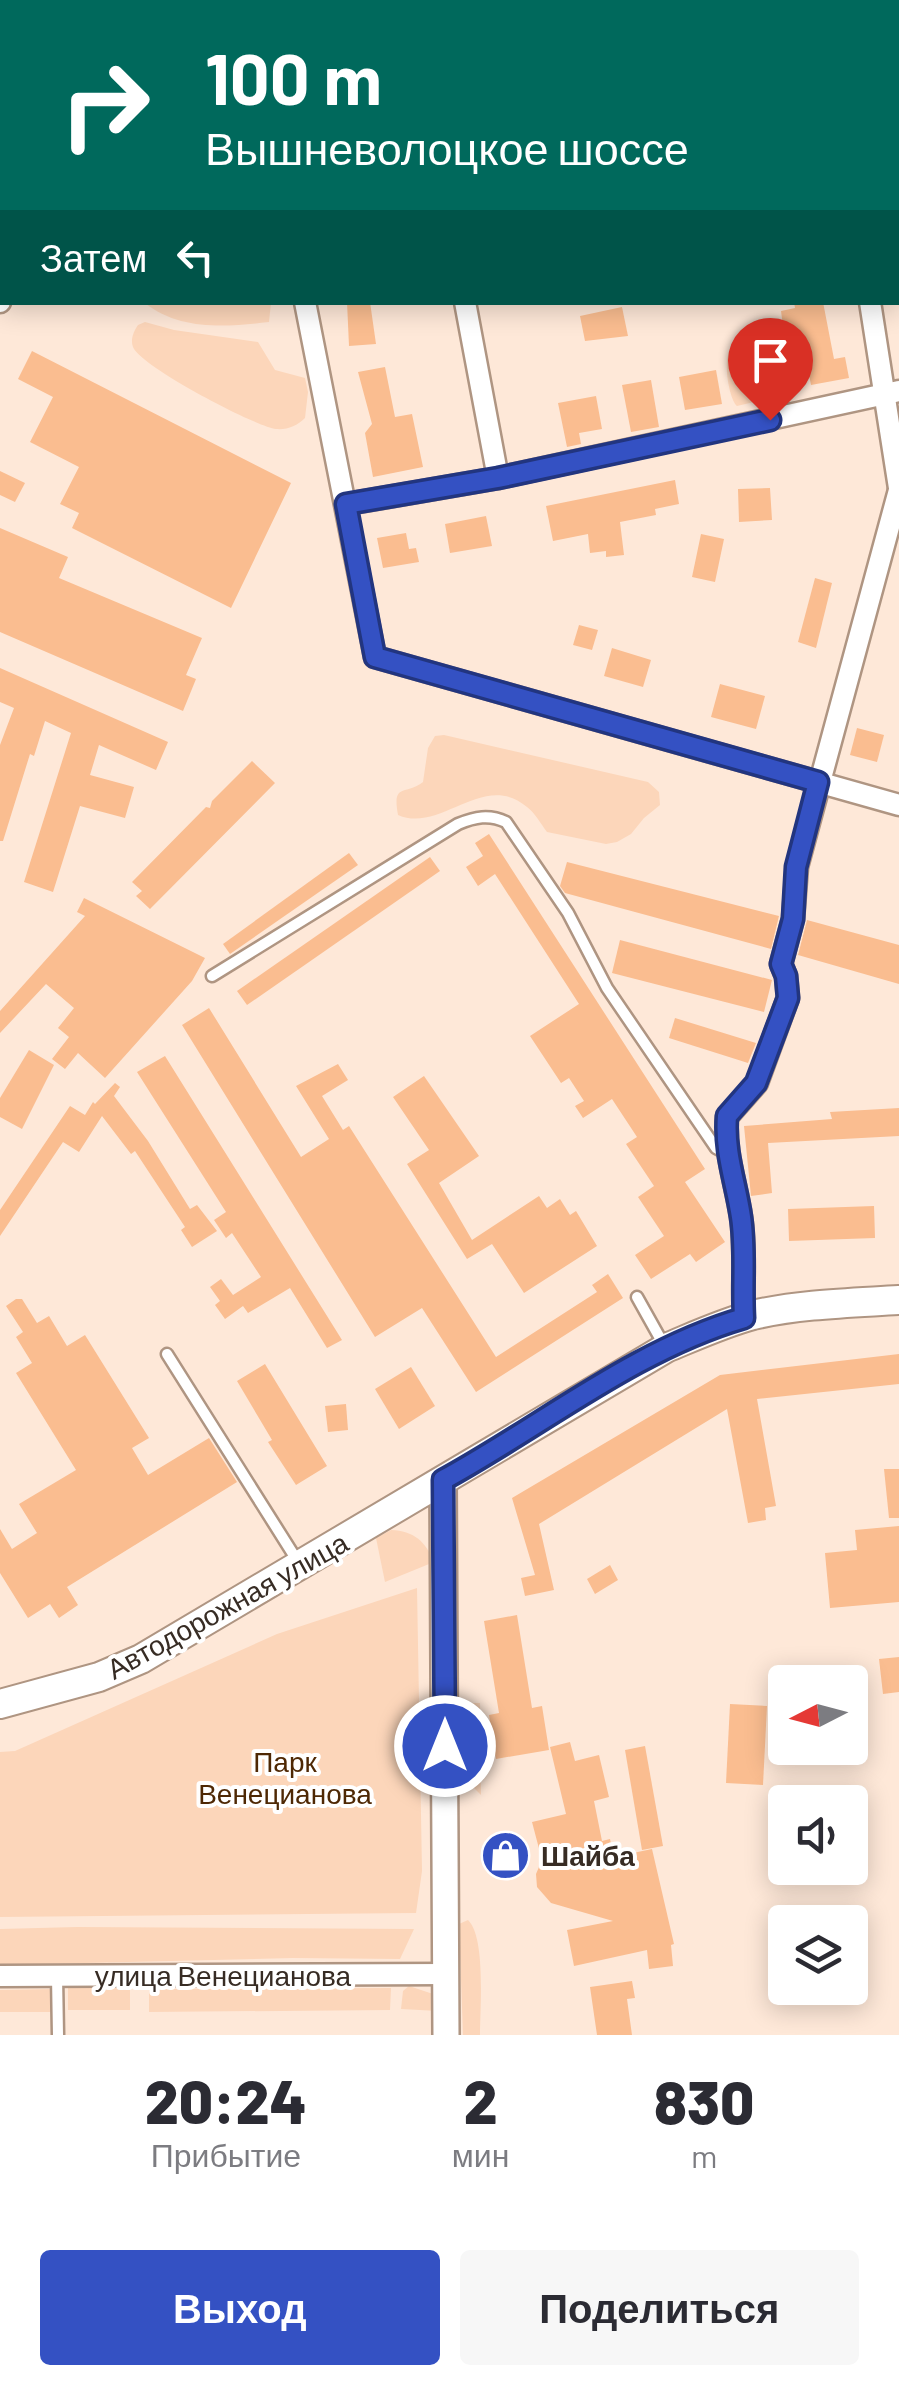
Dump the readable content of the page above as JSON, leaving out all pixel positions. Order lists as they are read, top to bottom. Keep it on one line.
{"streets":{"main road":["Автодорожная улица"],"street":["улица Венецианова"]},"parks":["Парк Венецианова"],"places":{"shop":["Шайба"]},"north":"left","page":{"turn":["100 m","Вышневолоцкое шоссе"],"then":"Затем","eta":["20:24","Прибытие","2","мин","830","m"],"buttons":["Выход","Поделиться"]}}
